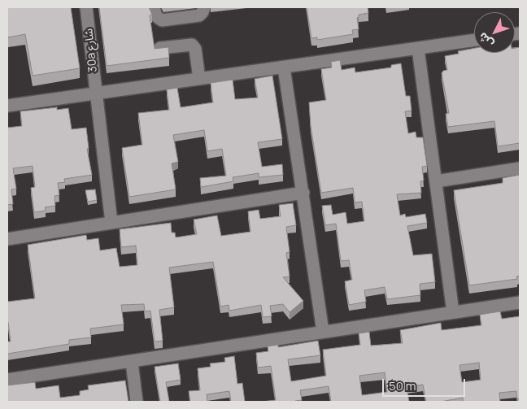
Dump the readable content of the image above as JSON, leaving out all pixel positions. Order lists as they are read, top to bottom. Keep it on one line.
{"streets":{"street":["30a شارع"]},"scale_bar":"50 m","north":"bottom left"}
